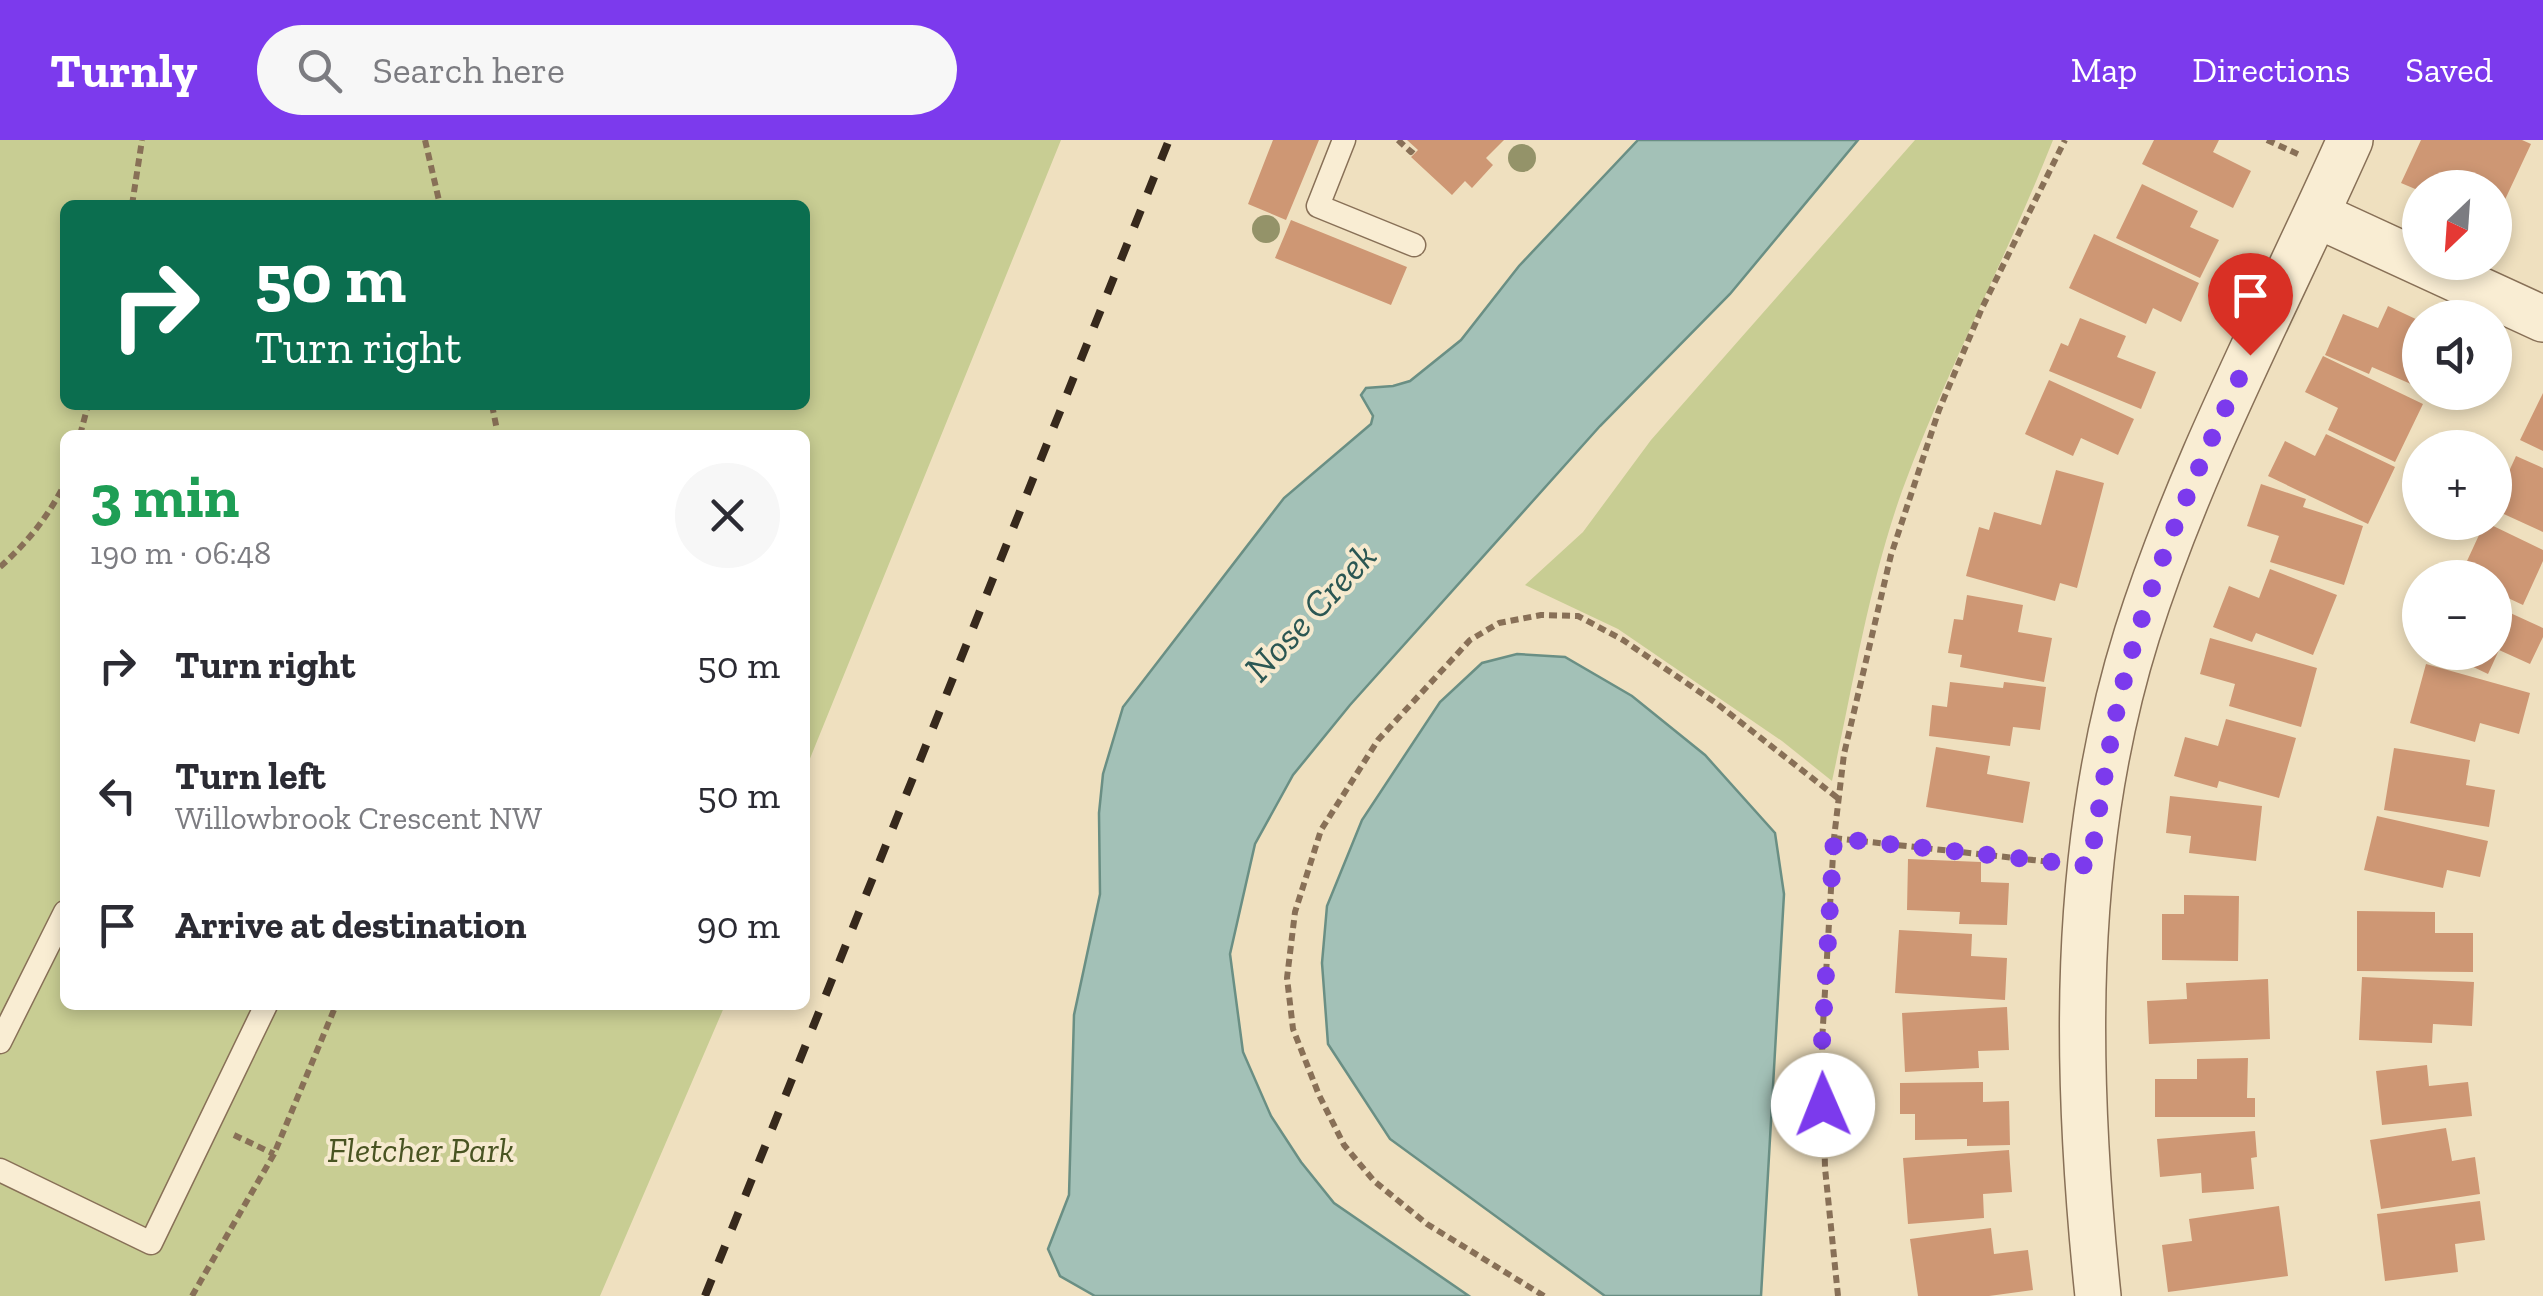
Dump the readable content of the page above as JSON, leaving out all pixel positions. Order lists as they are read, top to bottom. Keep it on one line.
{"water":["Nose Creek"],"parks":["Fletcher Park"],"north":"bottom left","page":{"header":"Turnly","search":"Search here","nav":["Map","Directions","Saved"],"map_buttons":["+","−"],"turn":["50 m","Turn right"],"heading":["3 min","190 m · 06:48"],"list":[{"name":"Turn right","value":"50 m"},{"name":"Turn left","note":"Willowbrook Crescent NW","value":"50 m"},{"name":"Arrive at destination","value":"90 m"}]}}
